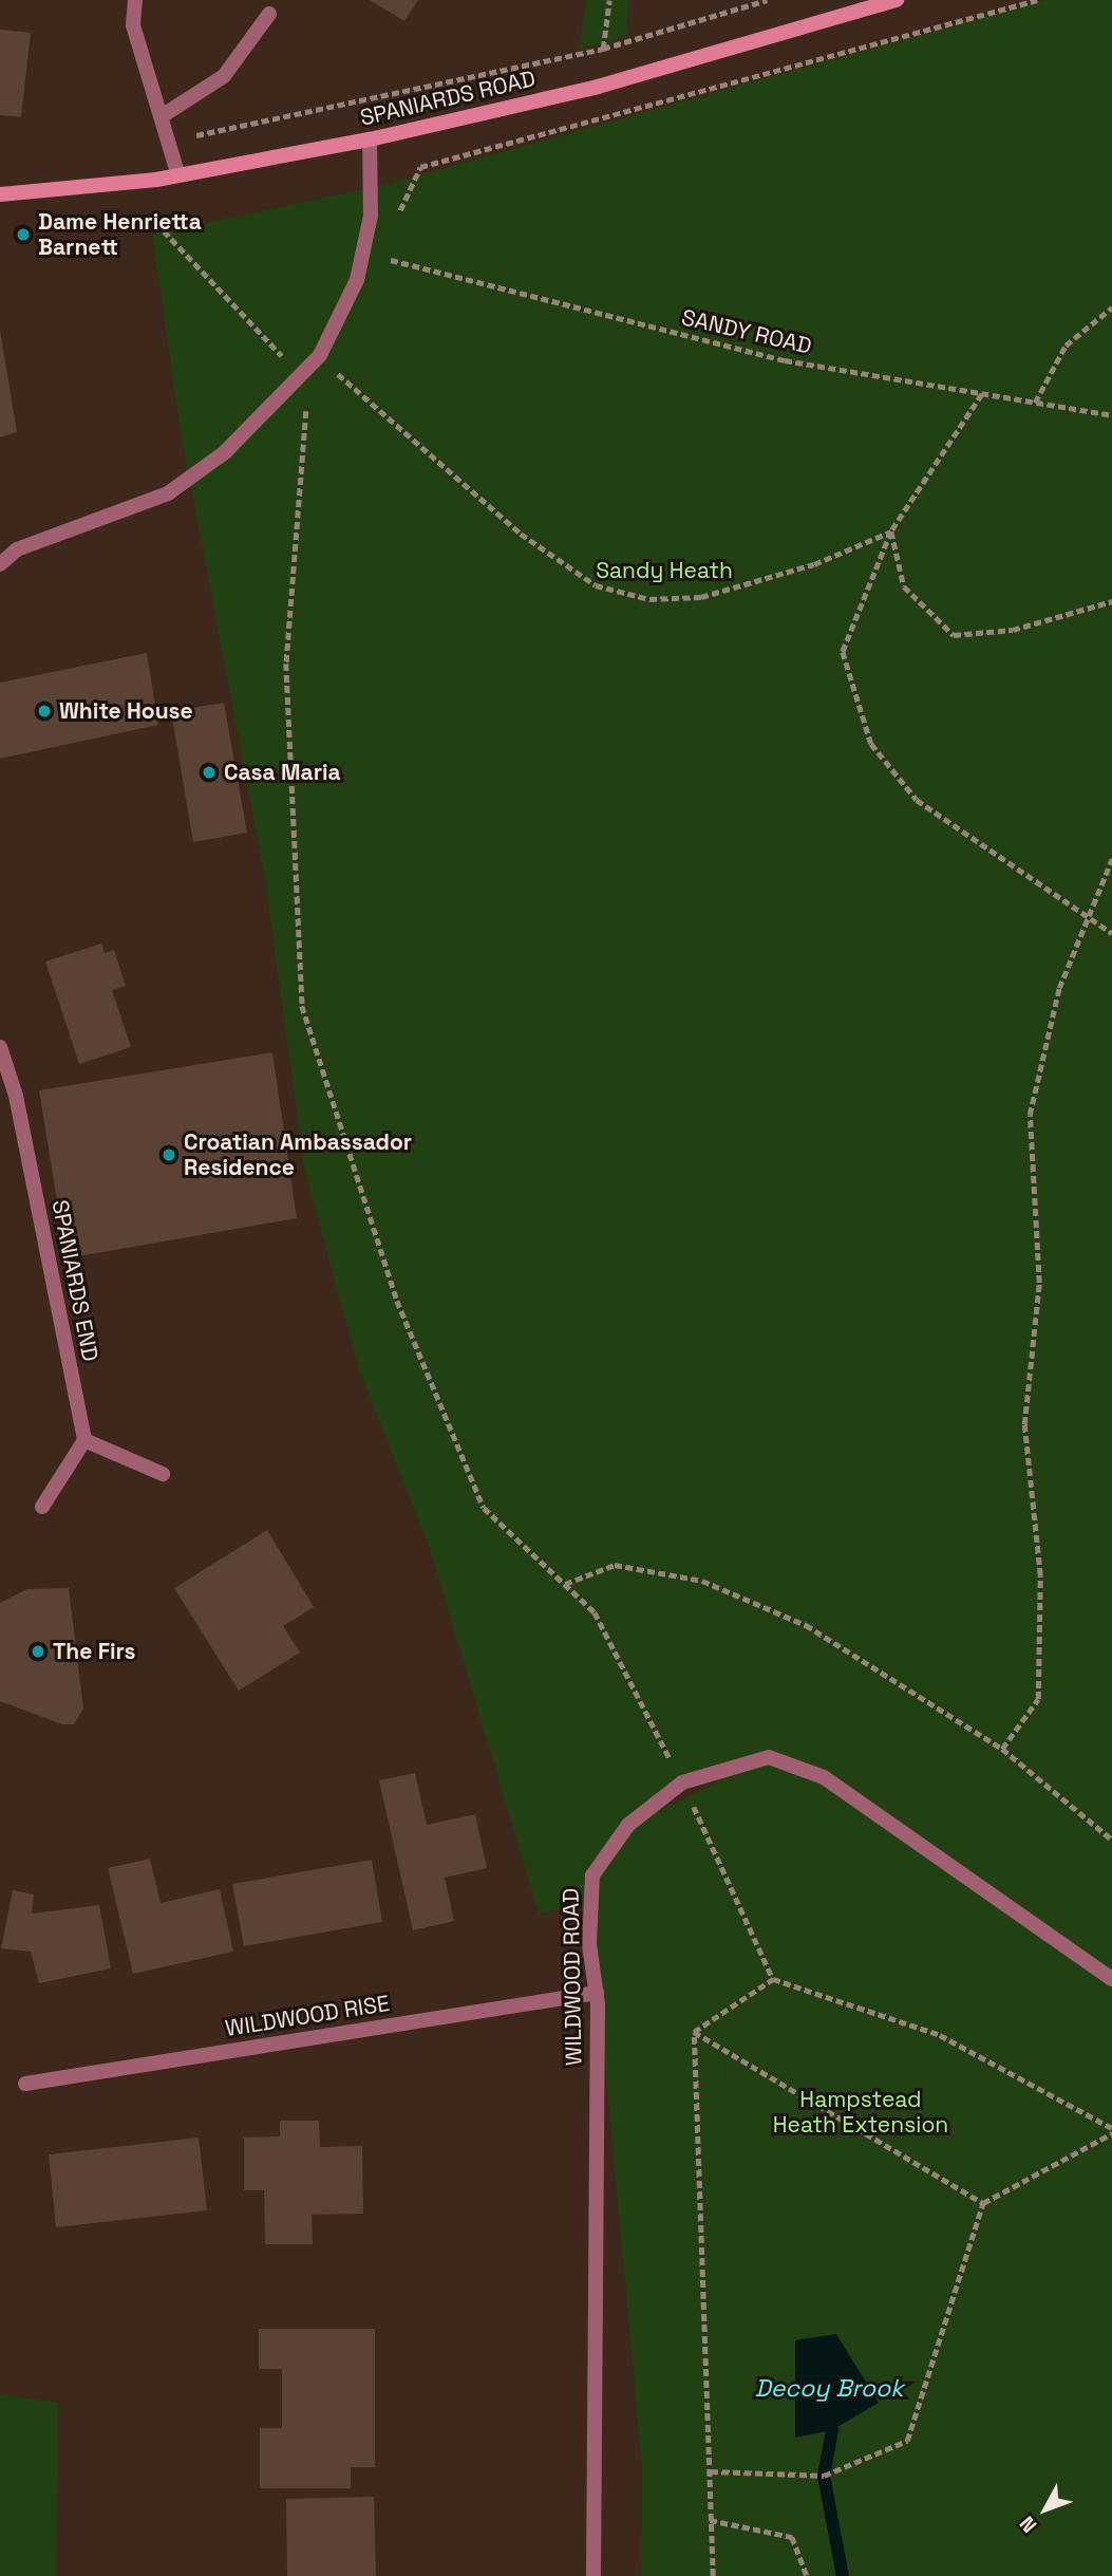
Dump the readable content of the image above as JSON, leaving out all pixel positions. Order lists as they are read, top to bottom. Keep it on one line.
{"streets":{"main road":["SPANIARDS ROAD"],"street":["SPANIARDS END","WILDWOOD ROAD","WILDWOOD RISE"],"path":["SANDY ROAD"]},"crossings":[["WILDWOOD ROAD","WILDWOOD RISE"]],"water":["Decoy Brook"],"parks":["Sandy Heath","Hampstead Heath Extension"],"places":["Dame Henrietta Barnett","White House","Casa Maria","Croatian Ambassador Residence","The Firs"],"north":"bottom left"}
